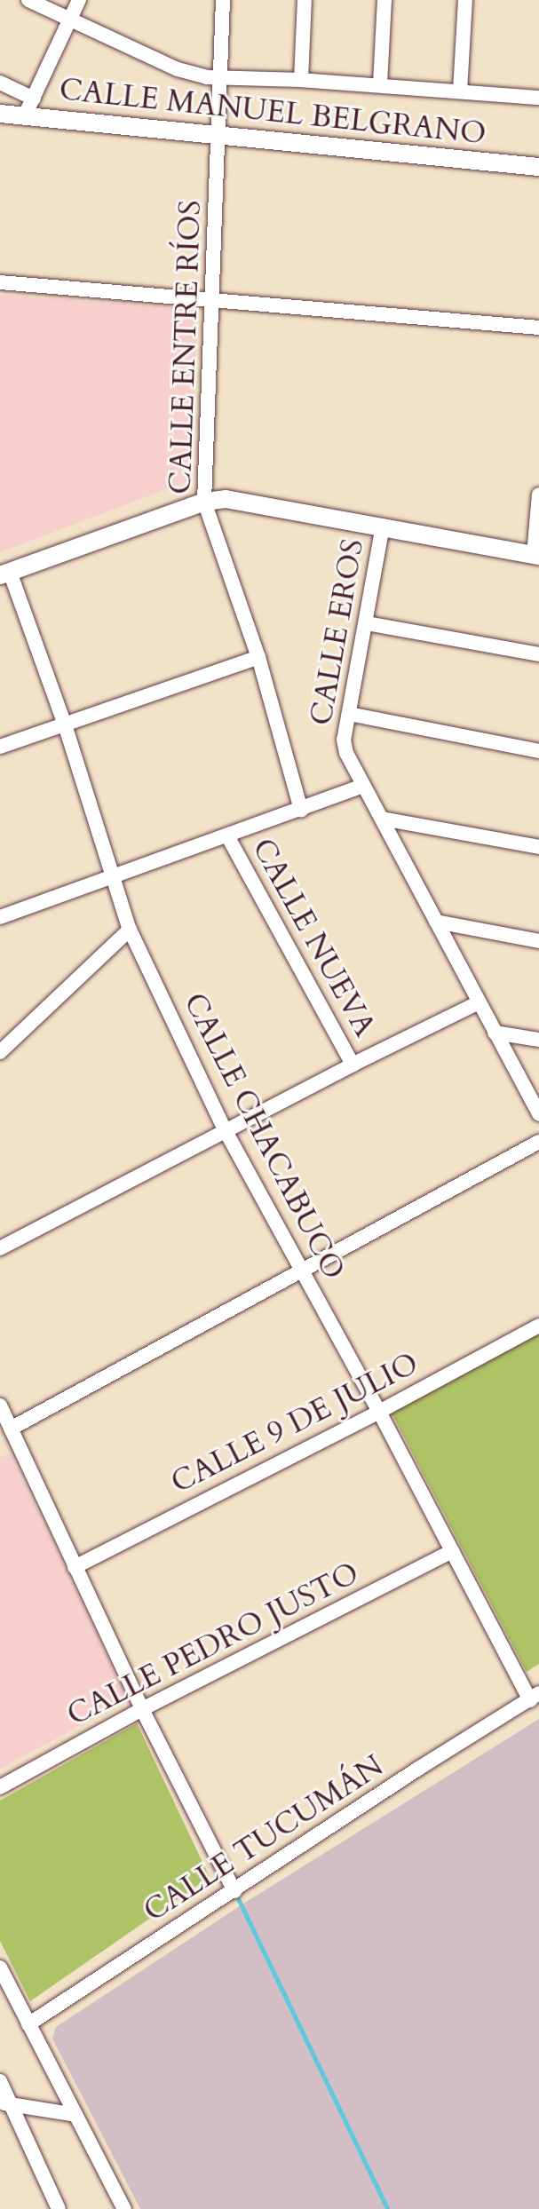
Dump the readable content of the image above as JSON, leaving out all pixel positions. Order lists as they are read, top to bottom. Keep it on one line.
{"streets":{"street":["CALLE MANUEL BELGRANO","CALLE ENTRE RÍOS","CALLE EROS","CALLE NUEVA","CALLE CHACABUCO","CALLE 9 DE JULIO","CALLE PEDRO JUSTO","CALLE TUCUMÁN"]},"crossings":[["CALLE MANUEL BELGRANO","CALLE ENTRE RÍOS"],["CALLE CHACABUCO","CALLE 9 DE JULIO"],["CALLE CHACABUCO","CALLE PEDRO JUSTO"],["CALLE CHACABUCO","CALLE TUCUMÁN"]]}
